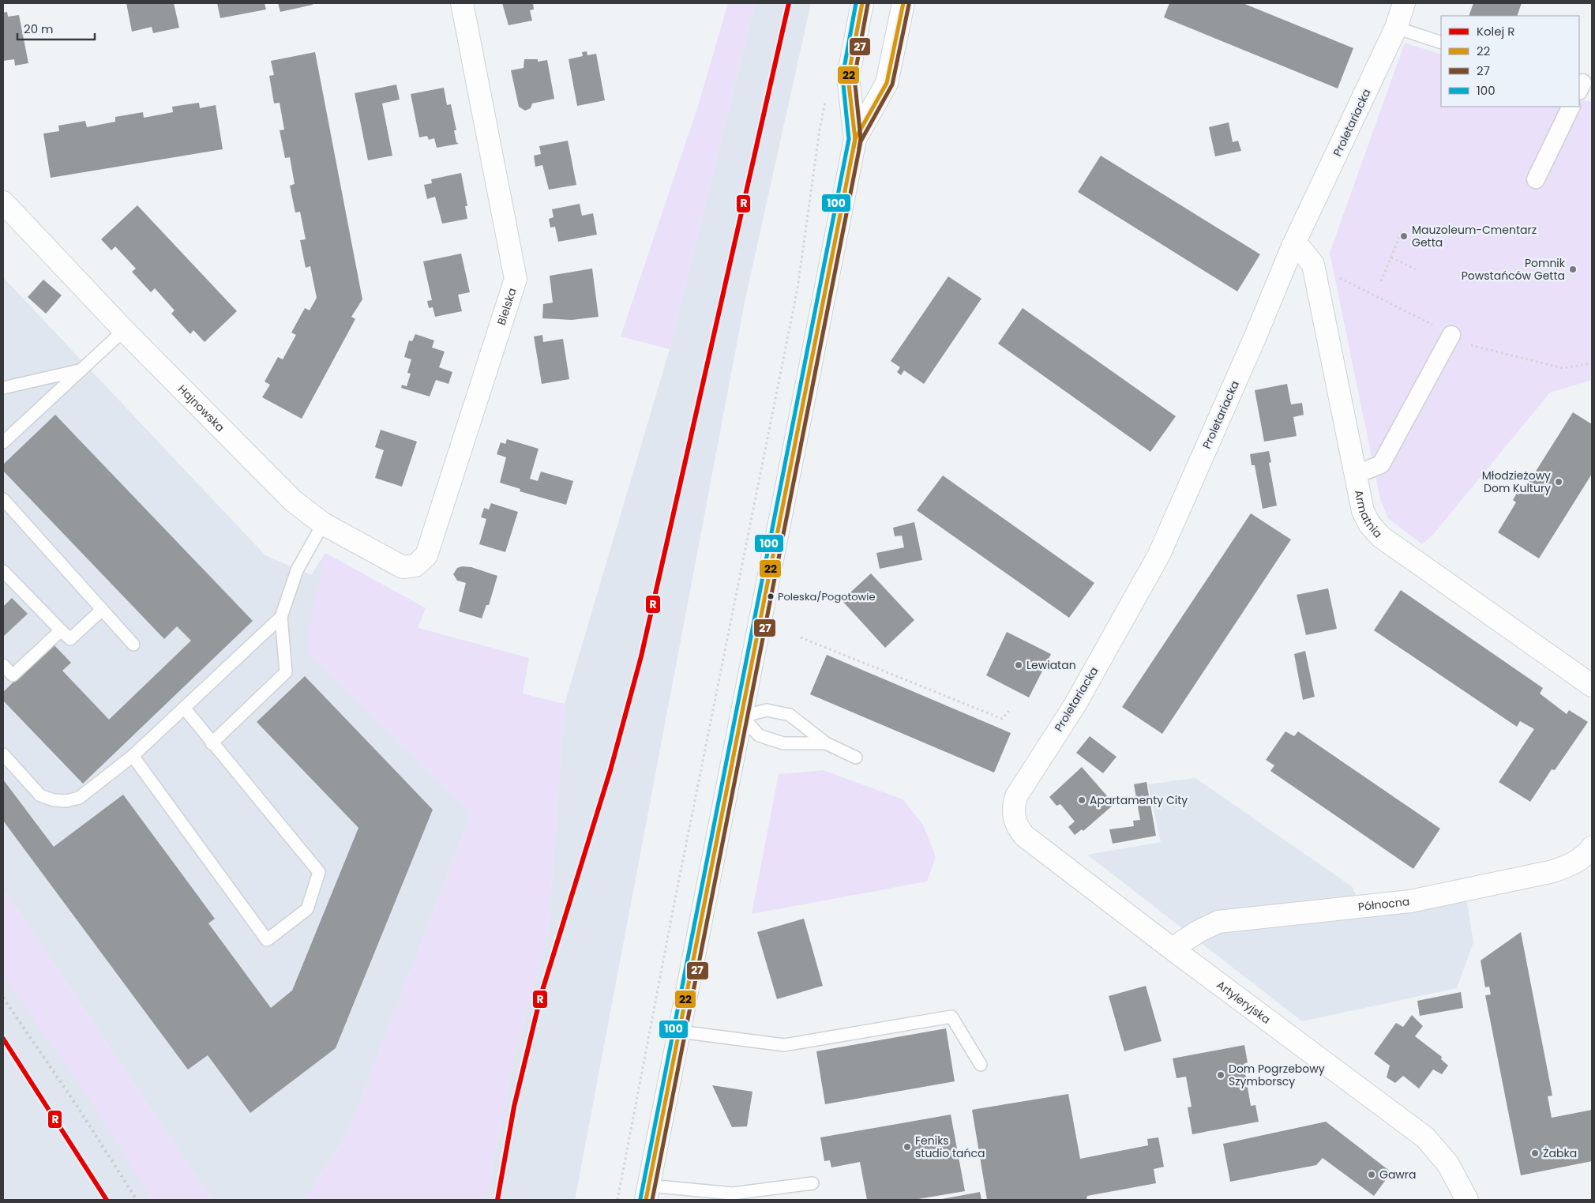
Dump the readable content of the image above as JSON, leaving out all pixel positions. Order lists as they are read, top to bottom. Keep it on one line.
{"streets":{"street":["Proletariacka","Bielska","Hajnowska","Armatnia","Północna","Artyleryjska"]},"crossings":[["Proletariacka","Armatnia"],["Proletariacka","Artyleryjska"],["Bielska","Hajnowska"],["Północna","Artyleryjska"]],"places":["Mauzoleum-Cmentarz Getta","Pomnik Powstańców Getta","Młodzieżowy Dom Kultury","Poleska/Pogotowie","Lewiatan","Apartamenty City","Dom Pogrzebowy Szymborscy","Feniks studio tańca","Żabka","Gawra"],"lines":["rail line R","transit line 22","transit line 100","transit line 27"],"legend":["Kolej R","22","27","100"],"scale_bar":"20 m"}
